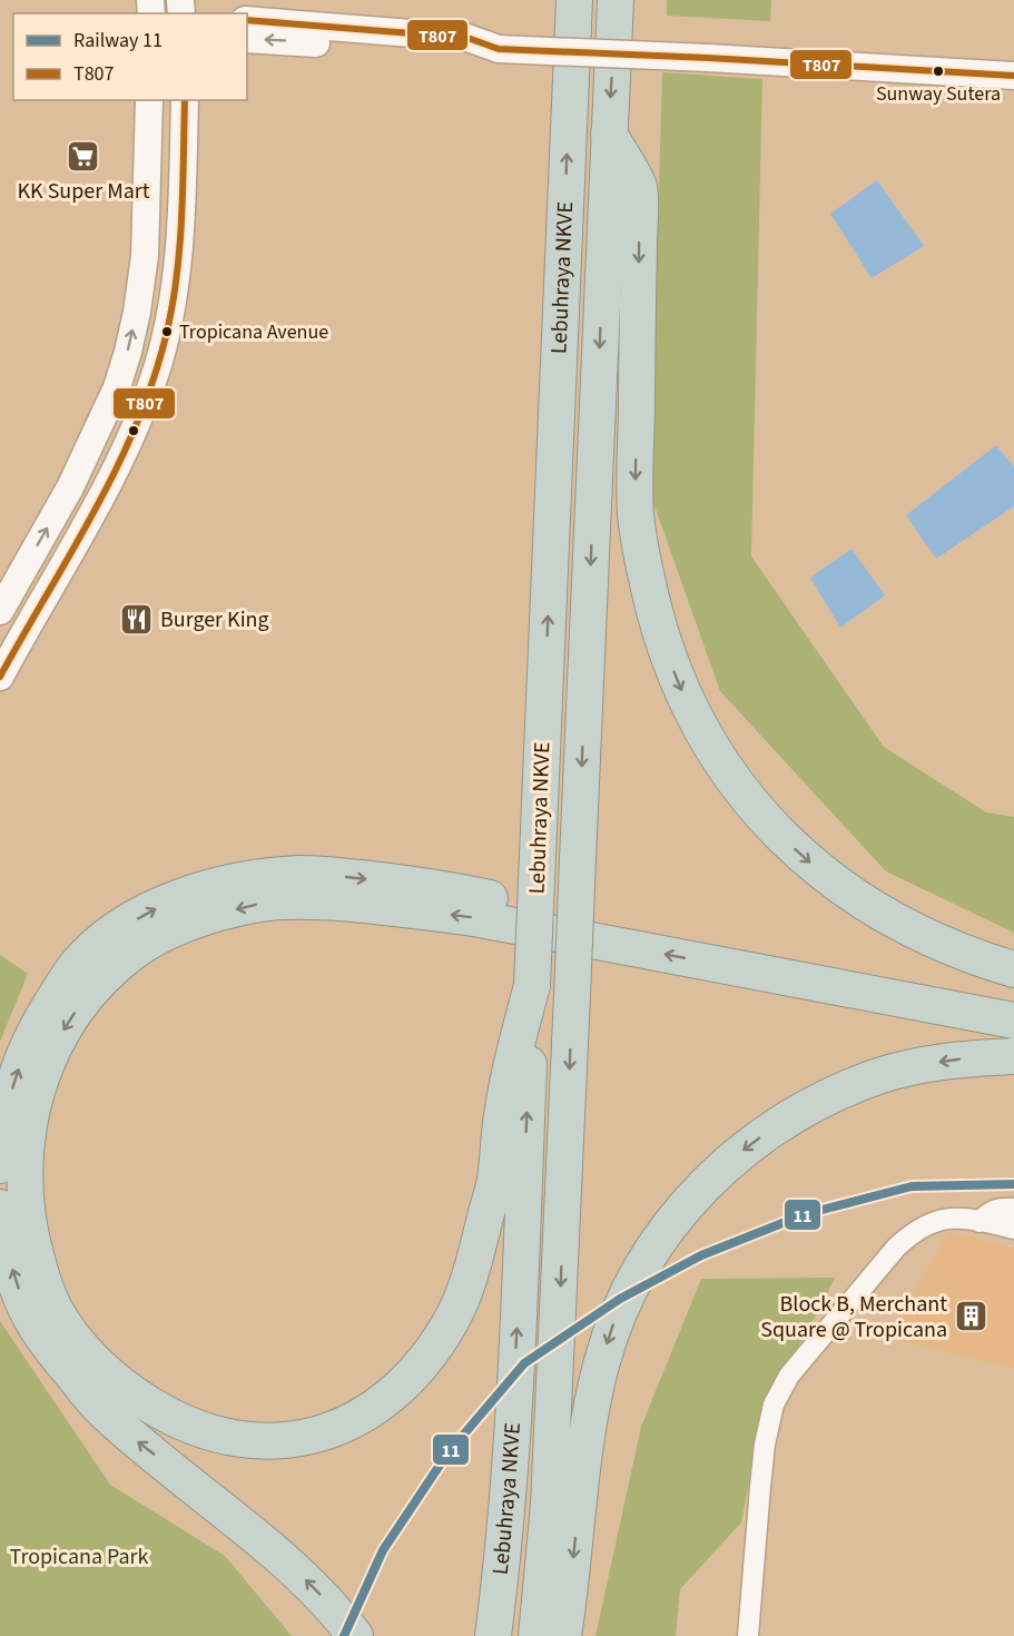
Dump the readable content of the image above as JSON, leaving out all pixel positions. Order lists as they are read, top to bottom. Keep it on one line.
{"streets":{"highway":["Lebuhraya NKVE"]},"parks":["Tropicana Park"],"places":{"other":["Sunway Sutera","Tropicana Avenue"],"supermarket":["KK Super Mart"],"restaurant":["Burger King"],"building":["Block B, Merchant Square @ Tropicana"]},"lines":["transit line T807","rail line 11"],"legend":["Railway 11","T807"]}
